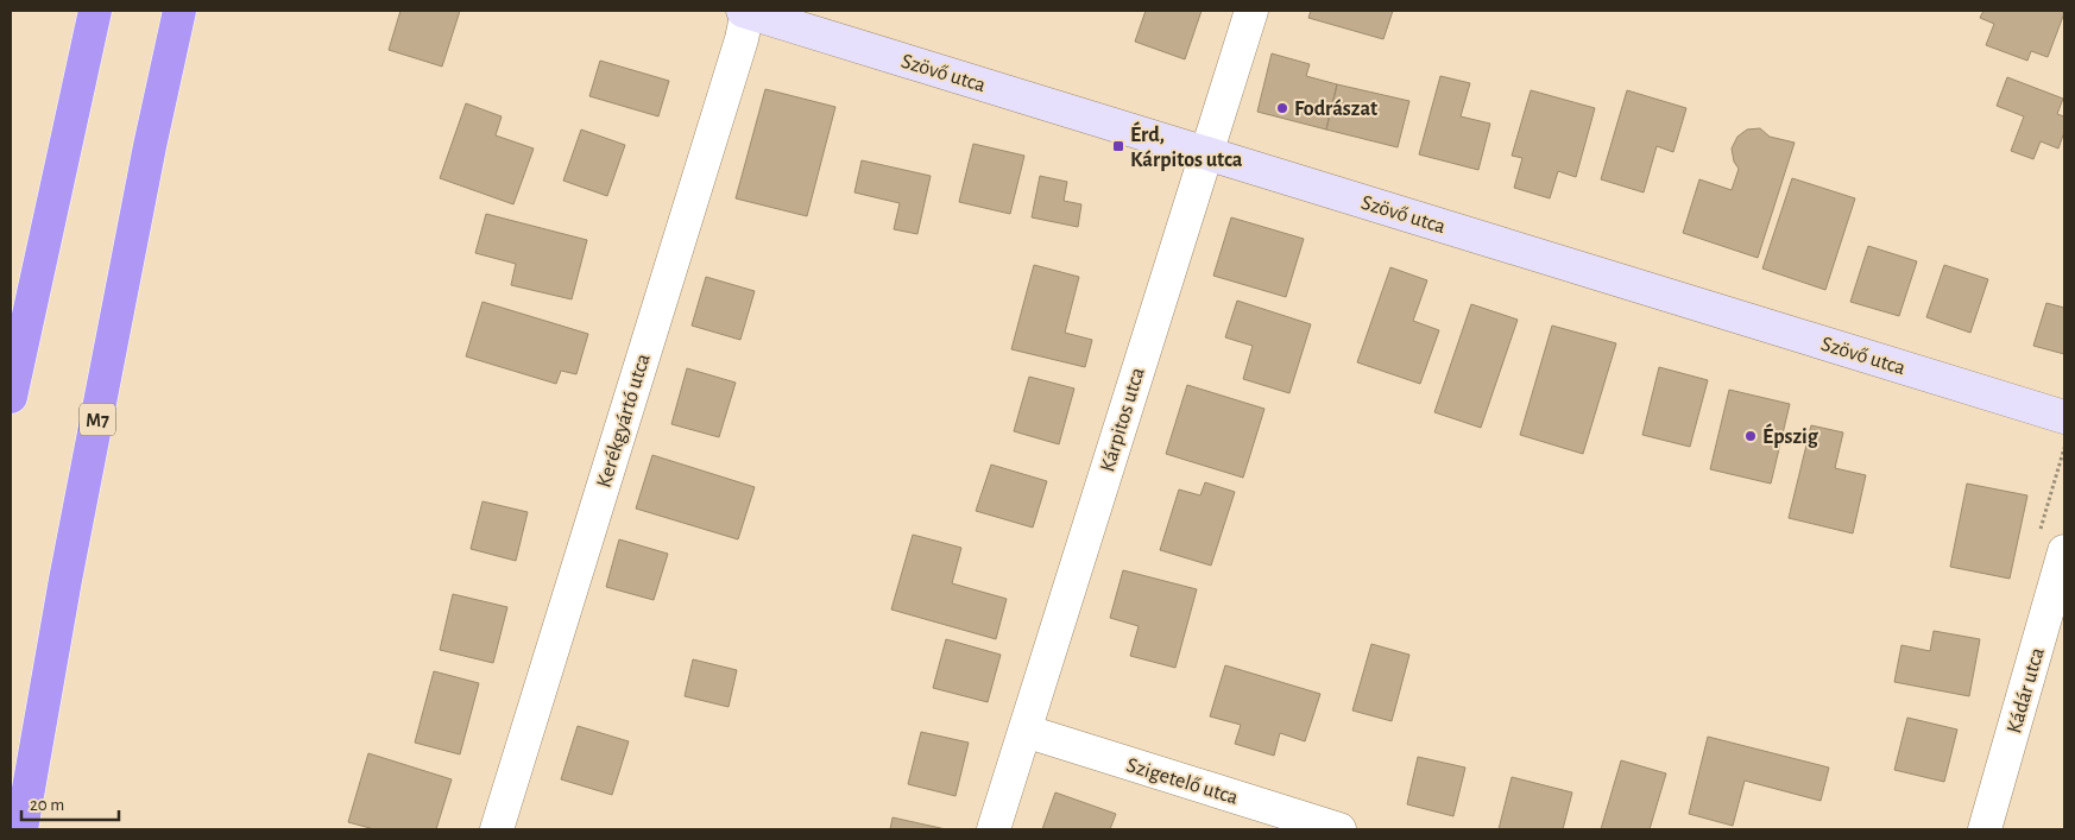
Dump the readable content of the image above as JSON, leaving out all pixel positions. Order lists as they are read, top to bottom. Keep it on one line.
{"streets":{"highway":["M7"],"street":["Szövő utca","Kárpitos utca","Kerékgyártó utca","Kádár utca","Szigetelő utca"]},"crossings":[["Szövő utca","Kárpitos utca"],["Szövő utca","Kerékgyártó utca"],["Kárpitos utca","Szigetelő utca"]],"places":{"other":["Fodrászat","Épszig"],"transit":["Érd, Kárpitos utca"]},"scale_bar":"20 m"}
